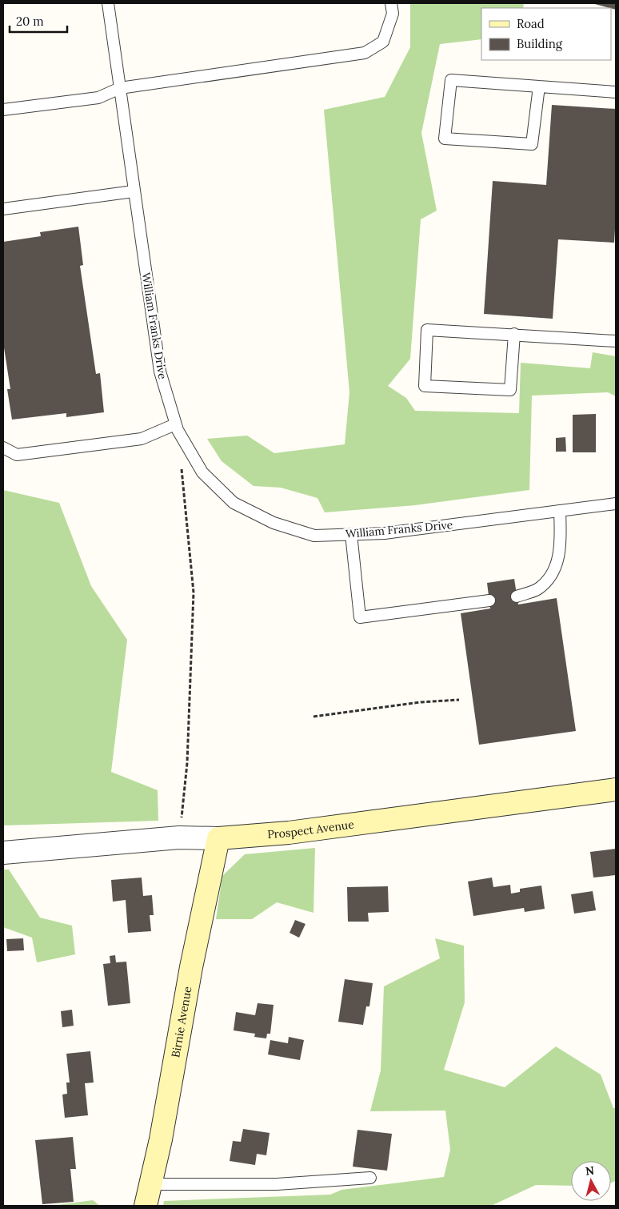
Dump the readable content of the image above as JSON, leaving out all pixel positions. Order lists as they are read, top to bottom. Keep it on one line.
{"streets":{"street":["Prospect Avenue","Birnie Avenue"],"lane":["William Franks Drive"]},"crossings":[["Prospect Avenue","Birnie Avenue"]],"legend":["Road","Building"],"scale_bar":"20 m","north":"top"}
